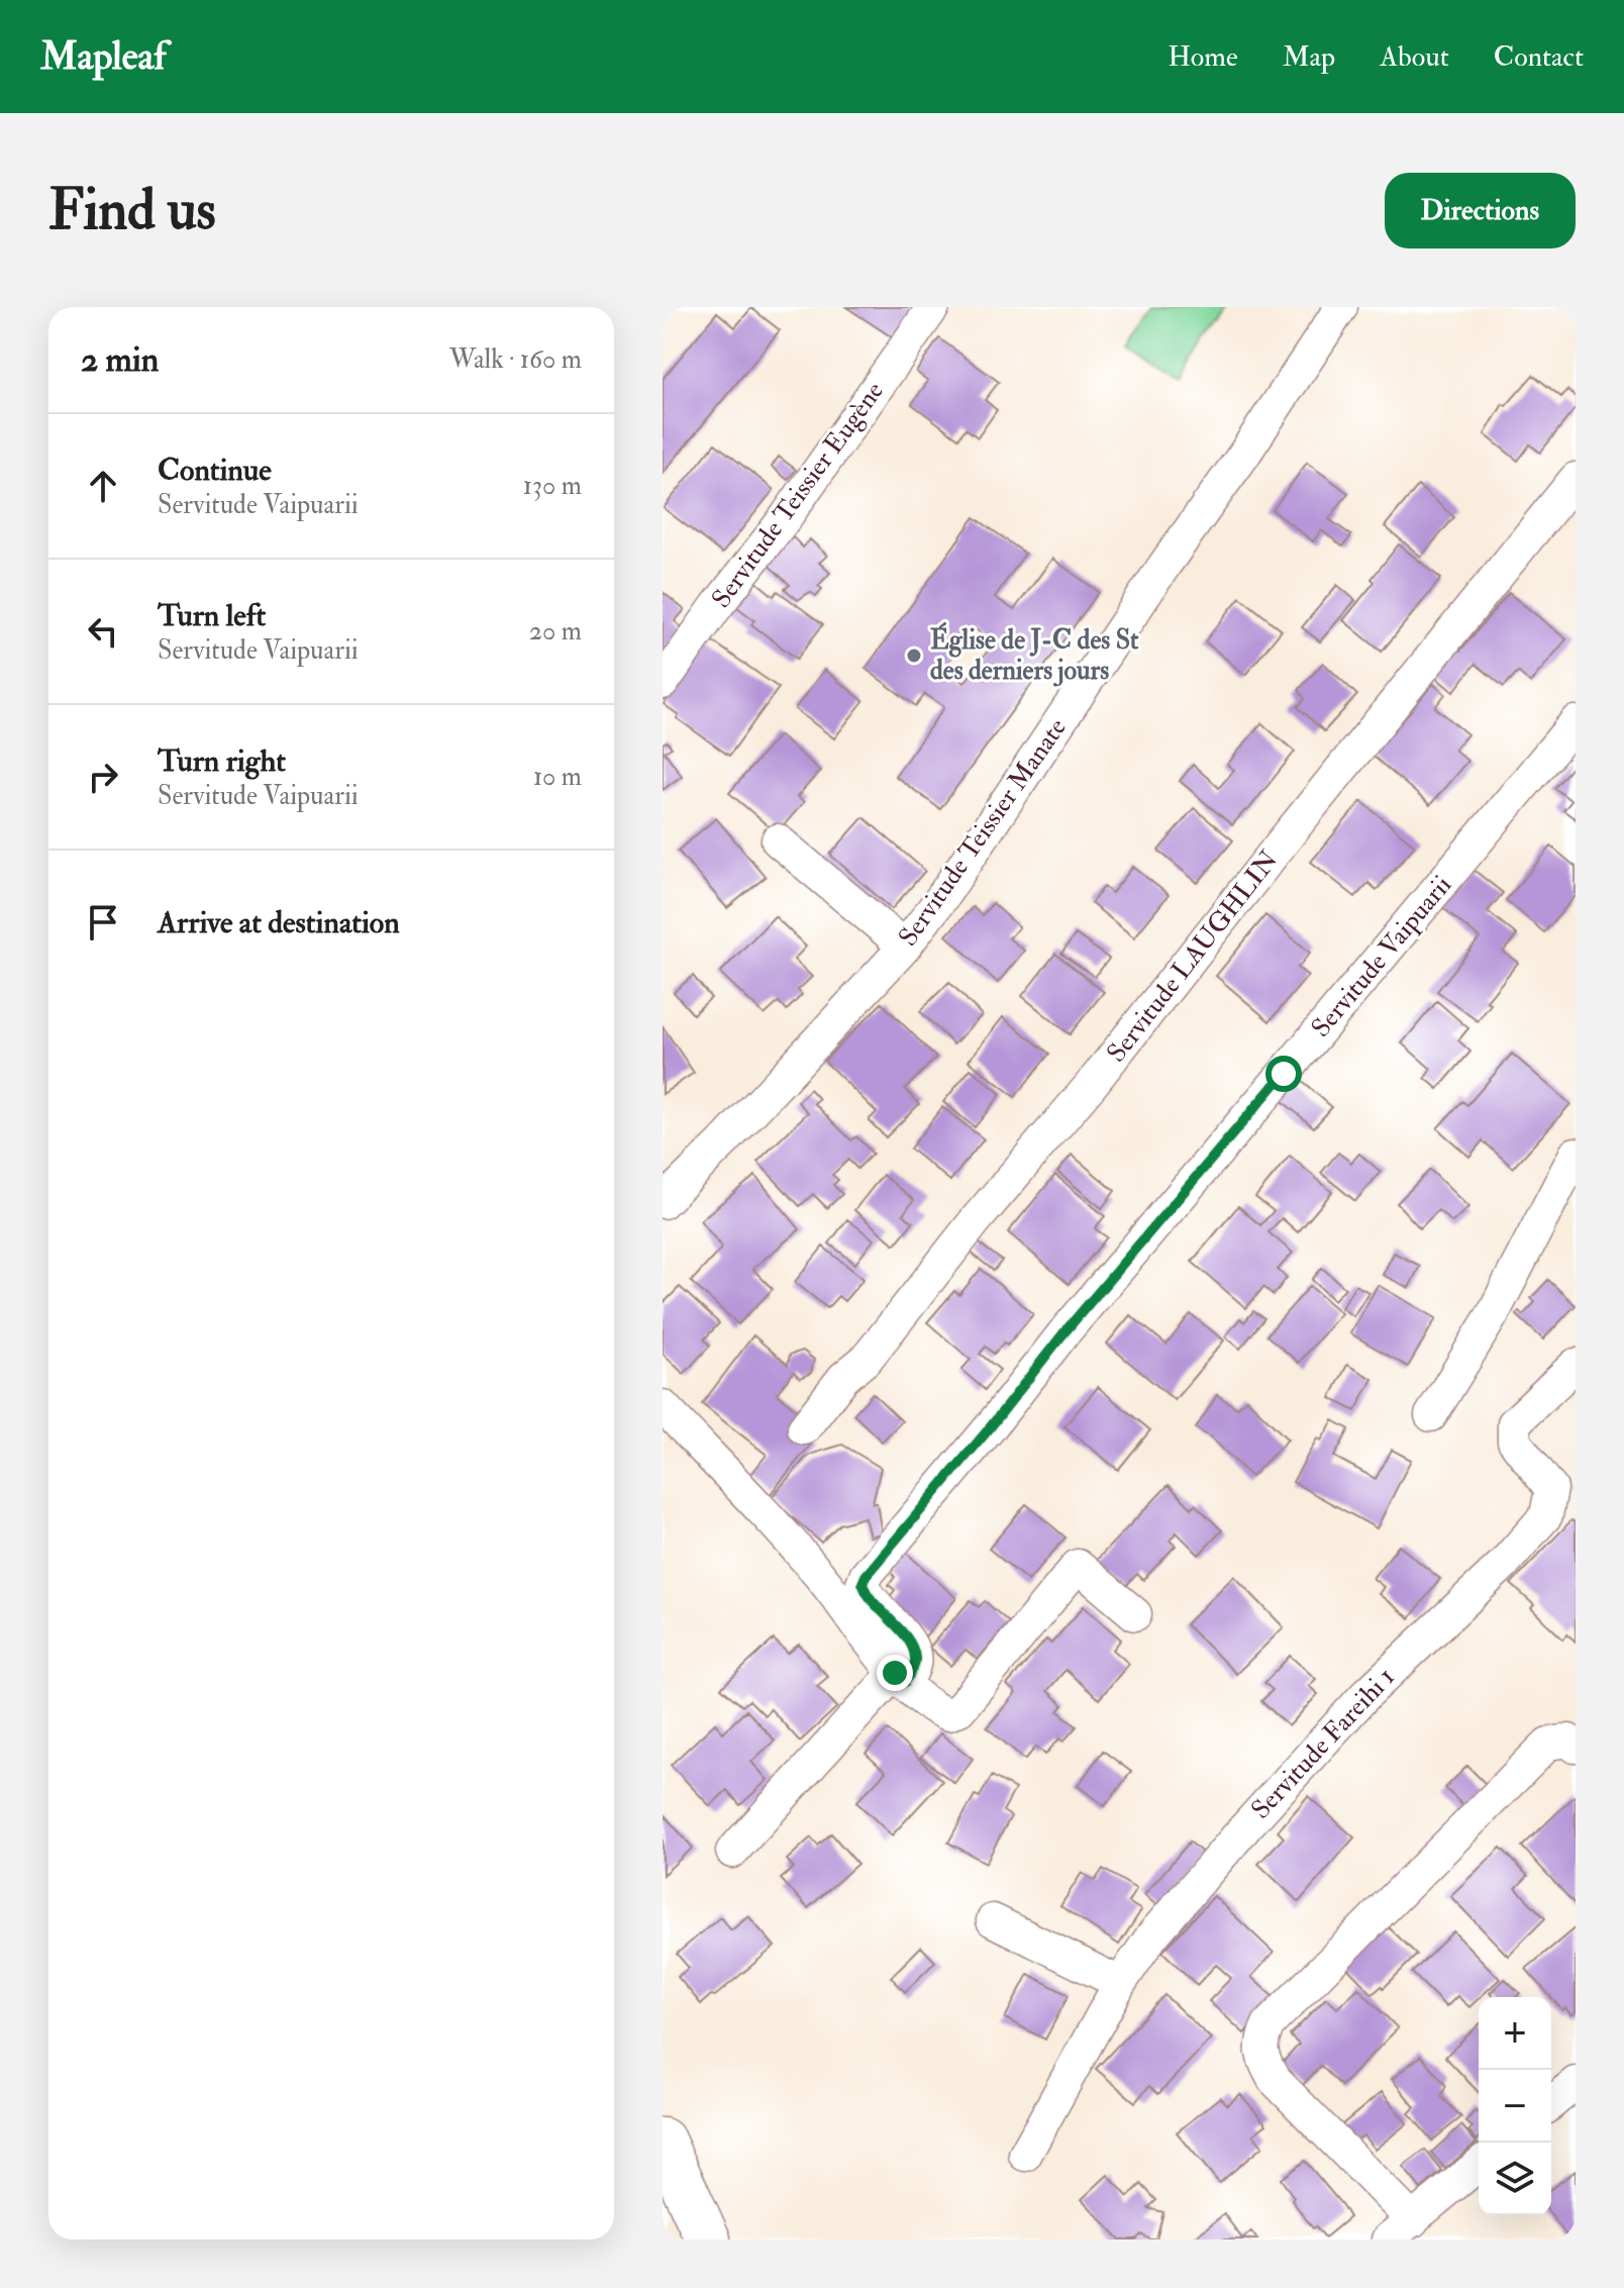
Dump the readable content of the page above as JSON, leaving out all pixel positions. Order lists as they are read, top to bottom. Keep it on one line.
{"streets":{"street":["Servitude Teissier Eugène","Servitude Teissier Manate","Servitude LAUGHLIN","Servitude Vaipuarii","Servitude Fareihi 1"]},"places":["Église de J-C des St des derniers jours"],"page":{"header":"Mapleaf","nav":["Home","Map","About","Contact"],"buttons":"Directions","title":"Find us","heading":["2 min","Walk · 160 m"],"list":[["Continue","Servitude Vaipuarii","130 m"],["Turn left","Servitude Vaipuarii","20 m"],["Turn right","Servitude Vaipuarii","10 m"],"Arrive at destination"],"map_buttons":["+","−"]}}
